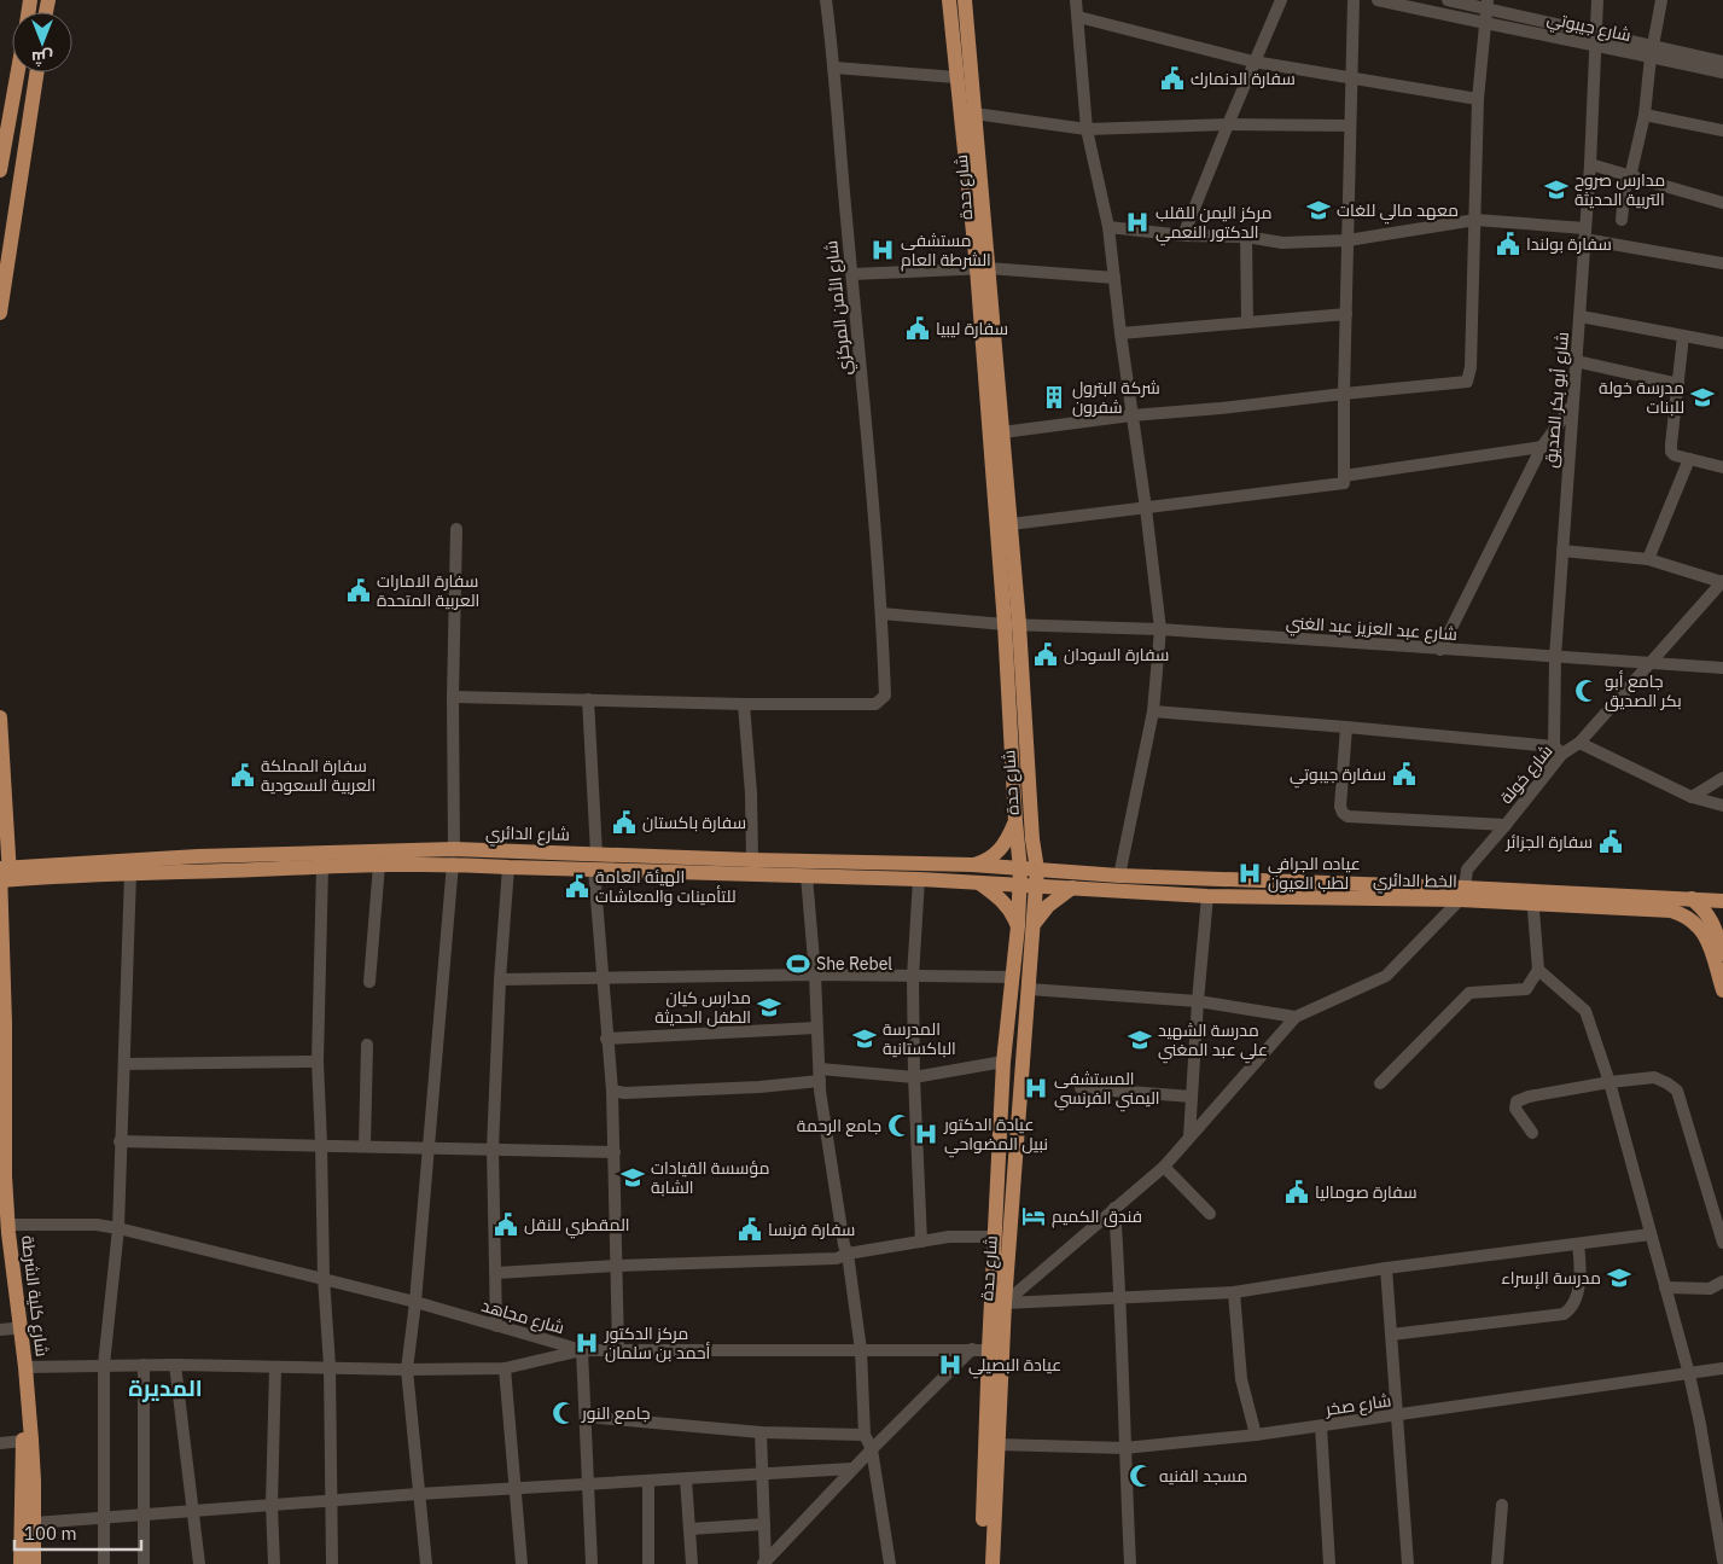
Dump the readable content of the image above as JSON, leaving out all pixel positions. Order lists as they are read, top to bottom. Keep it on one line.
{"streets":{"main road":["شارع حدة","شارع الدائري","الخط الدائري","شارع كلية الشرطة"],"street":["شارع جيبوتي","شارع الأمن المركزي","شارع أبو بكر الصديق","شارع عبد العزيز عبد الغني","شارع خولة","شارع مجاهد","شارع صخر"]},"crossings":[["شارع جيبوتي","شارع أبو بكر الصديق"],["شارع حدة","شارع عبد العزيز عبد الغني"],["شارع حدة","شارع الدائري"],["شارع حدة","الخط الدائري"],["شارع حدة","شارع مجاهد"],["شارع حدة","شارع صخر"],["شارع الأمن المركزي","شارع عبد العزيز عبد الغني"],["شارع أبو بكر الصديق","شارع عبد العزيز عبد الغني"],["شارع أبو بكر الصديق","شارع خولة"],["شارع عبد العزيز عبد الغني","شارع خولة"],["شارع خولة","الخط الدائري"],["شارع الدائري","الخط الدائري"],["شارع كلية الشرطة","شارع مجاهد"]],"districts":["المديرة"],"places":{"public building":["سفارة الدنمارك","سفارة بولندا","سفارة ليبيا","سفارة الامارات العربية المتحدة","سفارة السودان","سفارة جيبوتي","سفارة المملكة العربية السعودية","سفارة باكستان","سفارة الجزائر","الهيئة العامة للتأمينات والمعاشات","سفارة صوماليا","المقطري للنقل","سفارة فرنسا"],"school or university":["مدارس صروح التربية الحديثة","معهد مالي للغات","مدرسة خولة للبنات","مدارس كيان الطفل الحديثة","المدرسة الباكستانية","مدرسة الشهيد علي عبد المغني","مؤسسة القيادات الشابة","مدرسة الإسراء"],"hospital":["مركز اليمن للقلب الدكتور النعمي","مستشفى الشرطة العام","عياده الجرافي لطب العيون","المستشفى اليمني الفرنسي","عيادة الدكتور نبيل المضواحي","مركز الدكتور أحمد بن سلمان","عيادة البصيلي"],"building":["شركة البترول شفرون"],"mosque":["جامع أبو بكر الصديق","جامع الرحمة","جامع النور","مسجد الفنيه"],"sports":["She Rebel"],"hotel":["فندق الكميم"]},"scale_bar":"100 m","north":"bottom"}
